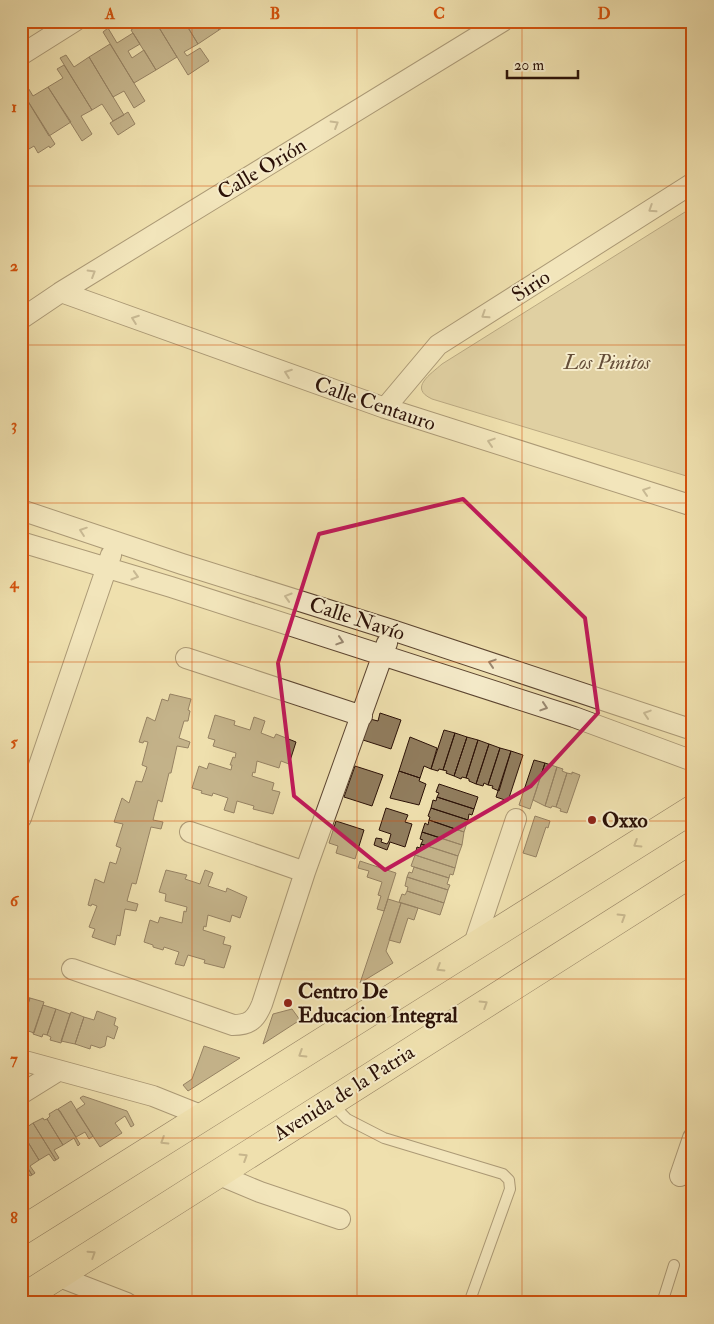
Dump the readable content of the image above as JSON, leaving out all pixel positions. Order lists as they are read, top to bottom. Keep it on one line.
{"streets":{"main road":["Avenida de la Patria"],"street":["Calle Orión","Sirio","Calle Centauro","Calle Navío"]},"crossings":[["Calle Orión","Calle Centauro"],["Sirio","Calle Centauro"]],"one_way":["Calle Orión","Sirio","Calle Centauro"],"parks":["Los Pinitos"],"places":["Oxxo","Centro De Educacion Integral"],"scale_bar":"20 m","grid":{"columns":["A","B","C","D"],"rows":["1","2","3","4","5","6","7","8"]}}
